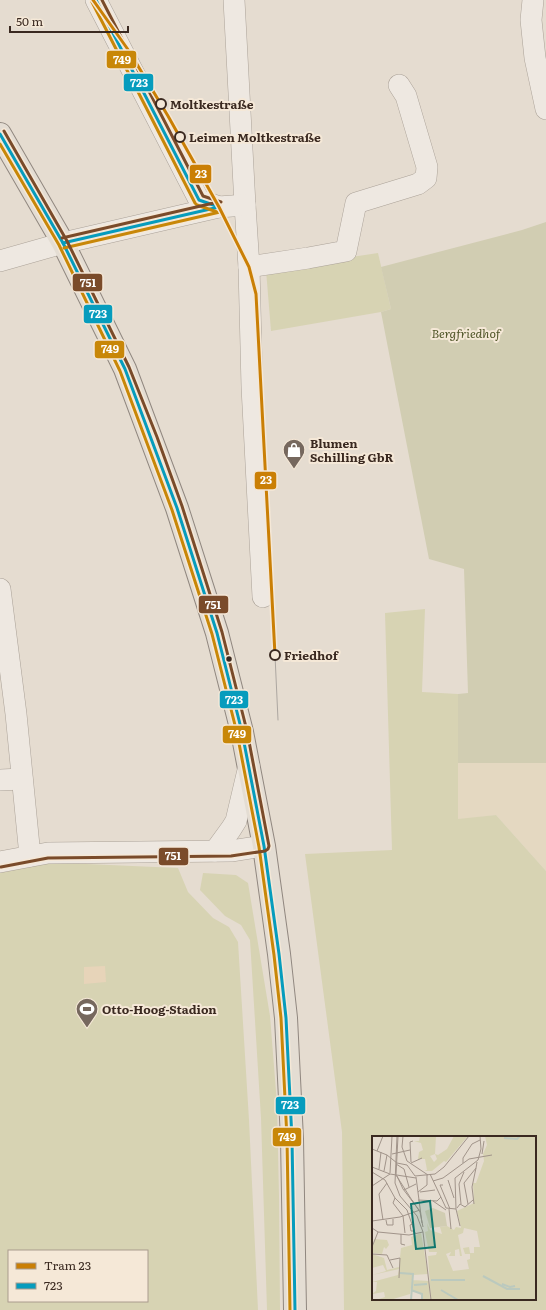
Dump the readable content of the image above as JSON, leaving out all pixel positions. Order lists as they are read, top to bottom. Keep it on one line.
{"parks":["Bergfriedhof"],"places":{"other":["Moltkestraße","Leimen Moltkestraße","Friedhof"],"shop":["Blumen Schilling GbR"],"sports":["Otto-Hoog-Stadion"]},"lines":["tram line 23","transit line 723","transit line 751","transit line 749"],"legend":["Tram 23","723"],"scale_bar":"50 m"}
